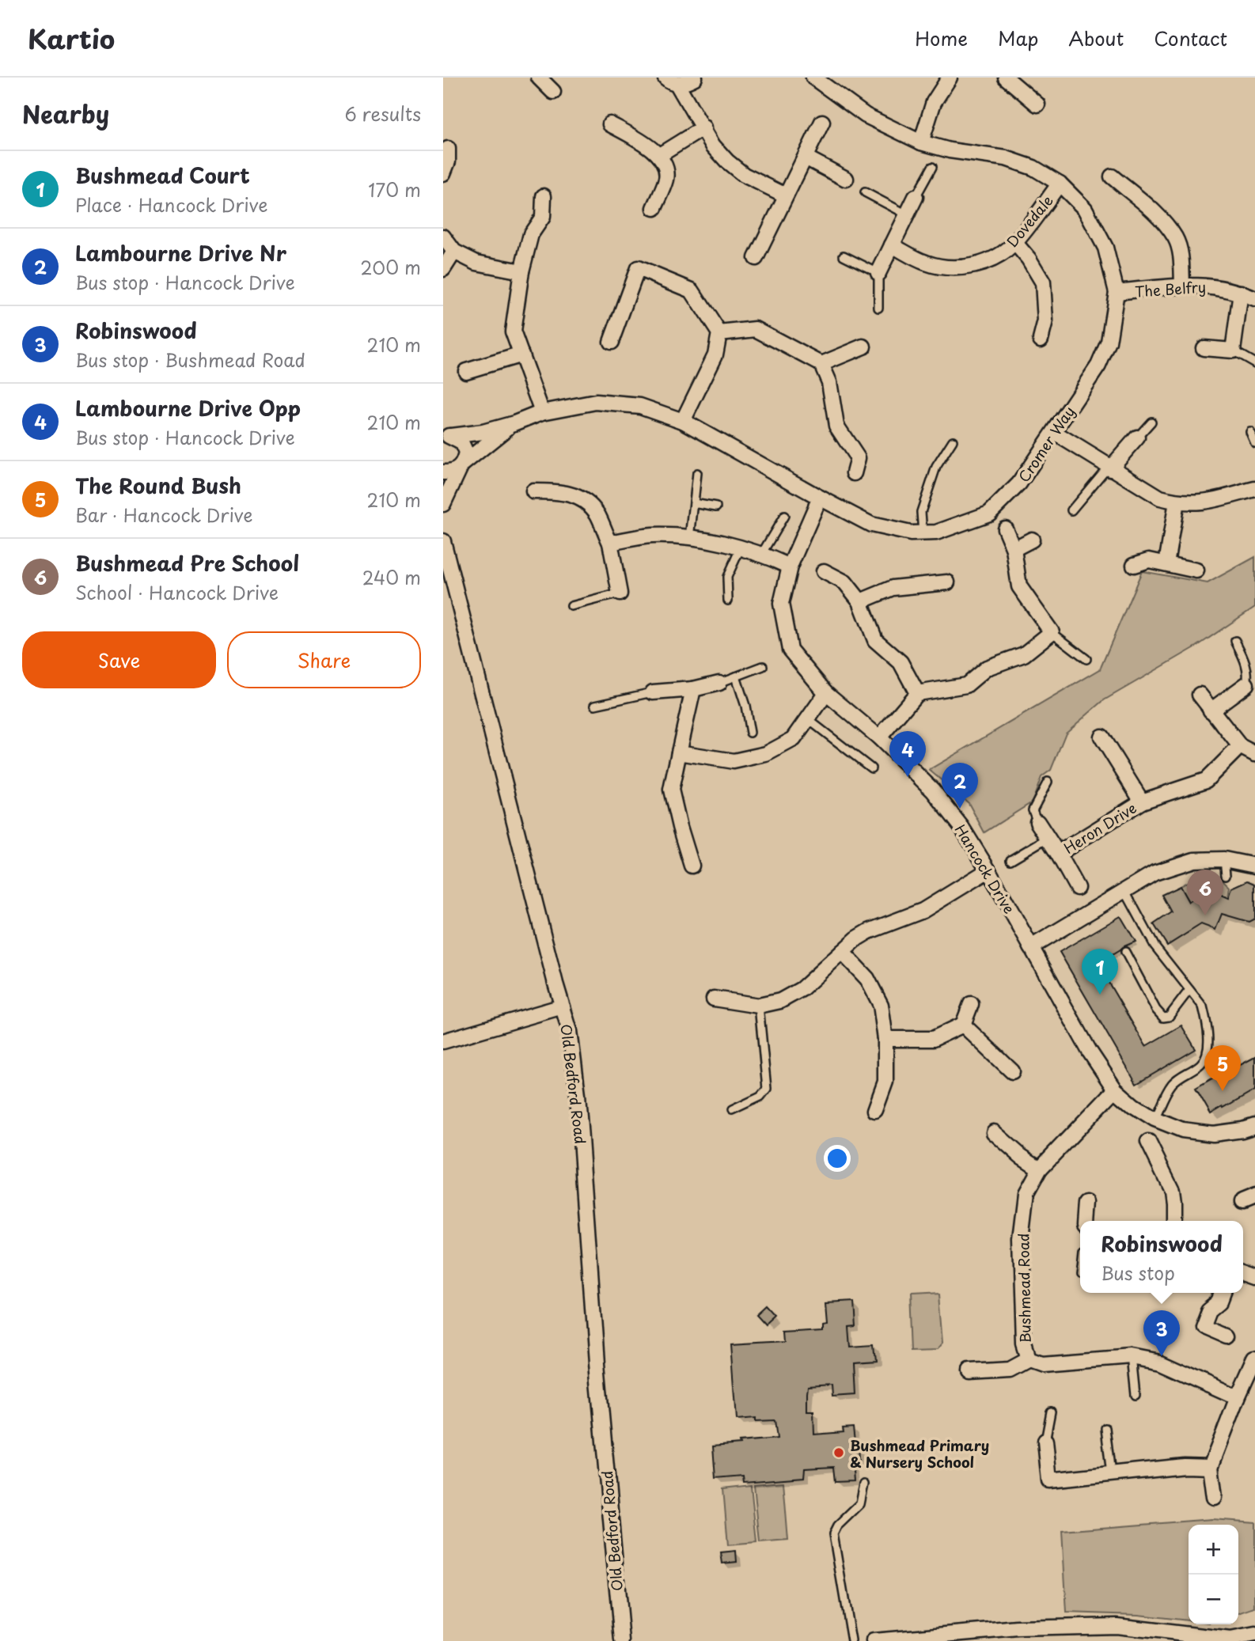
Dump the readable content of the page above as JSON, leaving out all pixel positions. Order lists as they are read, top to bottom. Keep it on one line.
{"streets":{"street":["Dovedale","The Belfry","Cromer Way","Heron Drive","Hancock Drive","Old Bedford Road","Bushmead Road"]},"crossings":[["Dovedale","Cromer Way"],["The Belfry","Cromer Way"],["Cromer Way","Hancock Drive"],["Hancock Drive","Bushmead Road"]],"places":["Bushmead Primary & Nursery School"],"page":{"header":"Kartio","nav":["Home","Map","About","Contact"],"heading":["Nearby","6 results"],"list":[{"mark":"1","name":"Bushmead Court","note":"Place · Hancock Drive","value":"170 m"},{"mark":"2","name":"Lambourne Drive Nr","note":"Bus stop · Hancock Drive","value":"200 m"},{"mark":"3","name":"Robinswood","note":"Bus stop · Bushmead Road","value":"210 m"},{"mark":"4","name":"Lambourne Drive Opp","note":"Bus stop · Hancock Drive","value":"210 m"},{"mark":"5","name":"The Round Bush","note":"Bar · Hancock Drive","value":"210 m"},{"mark":"6","name":"Bushmead Pre School","note":"School · Hancock Drive","value":"240 m"}],"buttons":["Save","Share"],"pins":["4","2","6","1","5","3"],"popup":["Robinswood","Bus stop"],"map_buttons":["+","−"]}}
